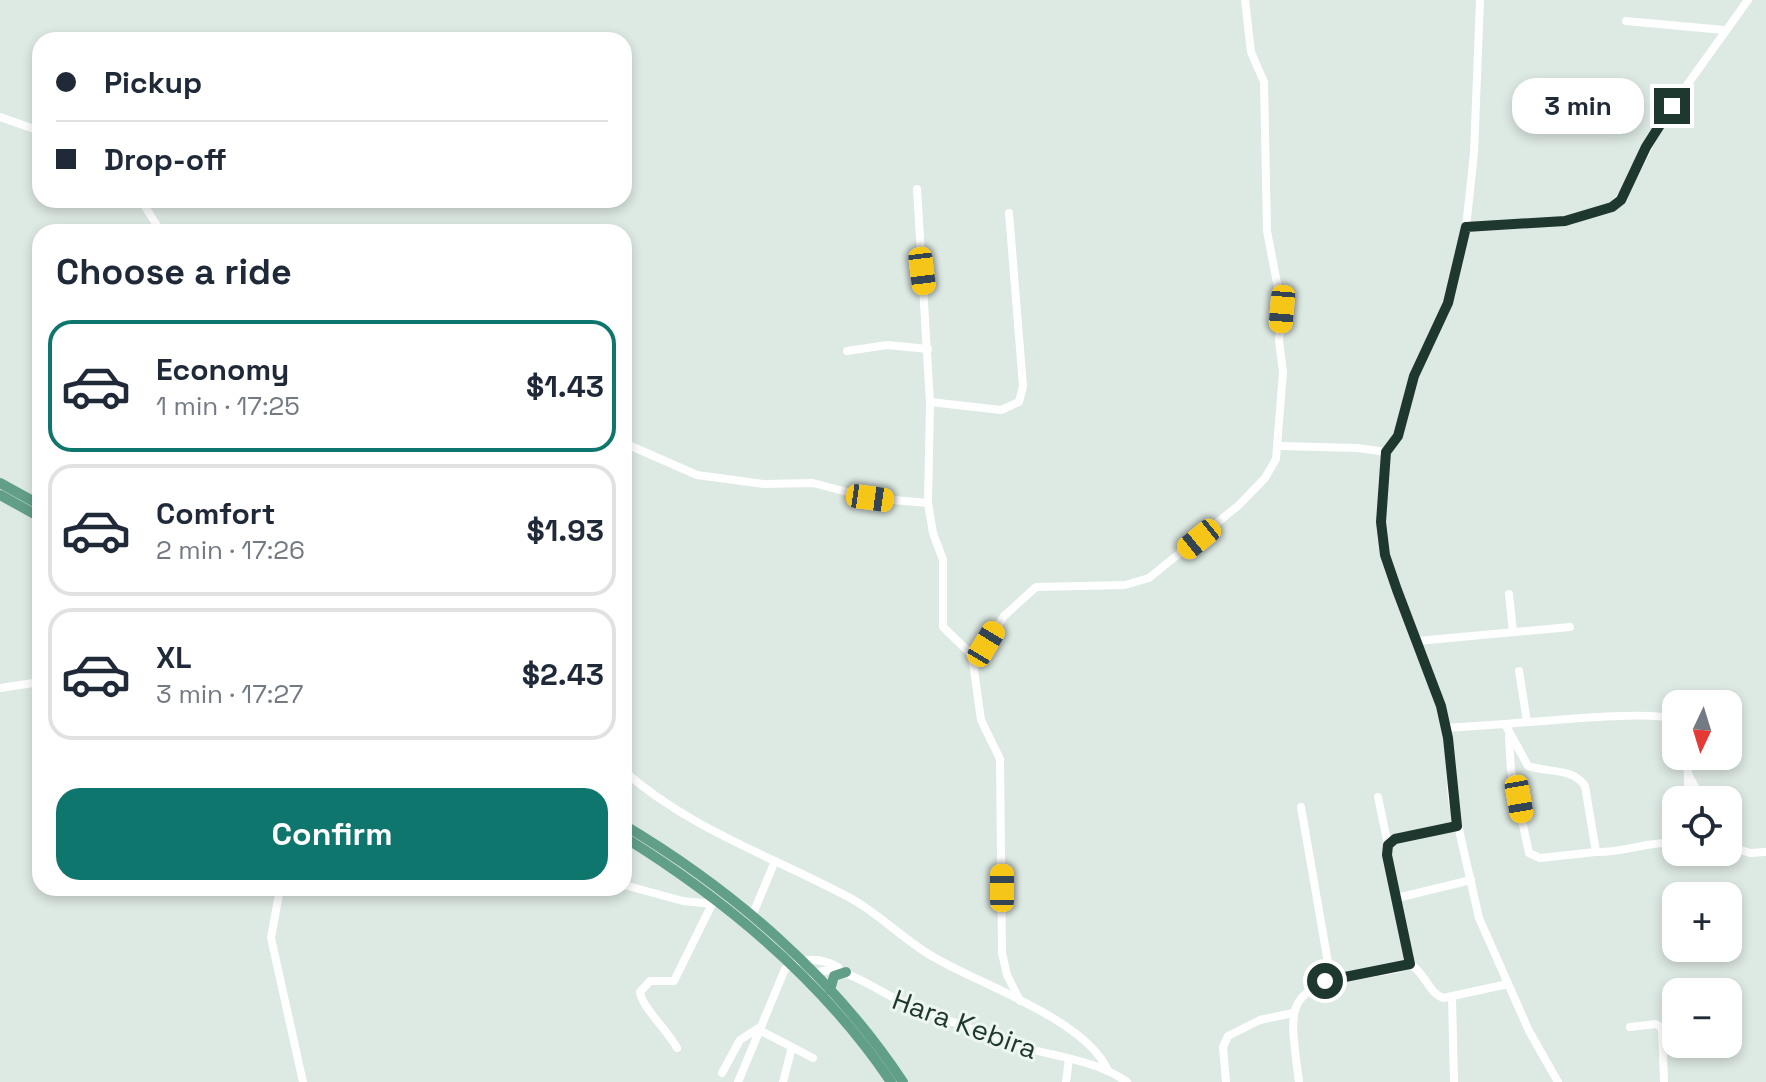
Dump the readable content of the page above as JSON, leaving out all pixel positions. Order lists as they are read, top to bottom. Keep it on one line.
{"streets":{"street":["Hara Kebira"]},"north":"bottom","page":{"banner":["Pickup","Drop-off"],"bubble":"3 min","heading":"Choose a ride","list":[{"name":"Economy","note":"1 min · 17:25","value":"$1.43"},{"name":"Comfort","note":"2 min · 17:26","value":"$1.93"},{"name":"XL","note":"3 min · 17:27","value":"$2.43"}],"map_buttons":["+","−"],"buttons":"Confirm"}}
